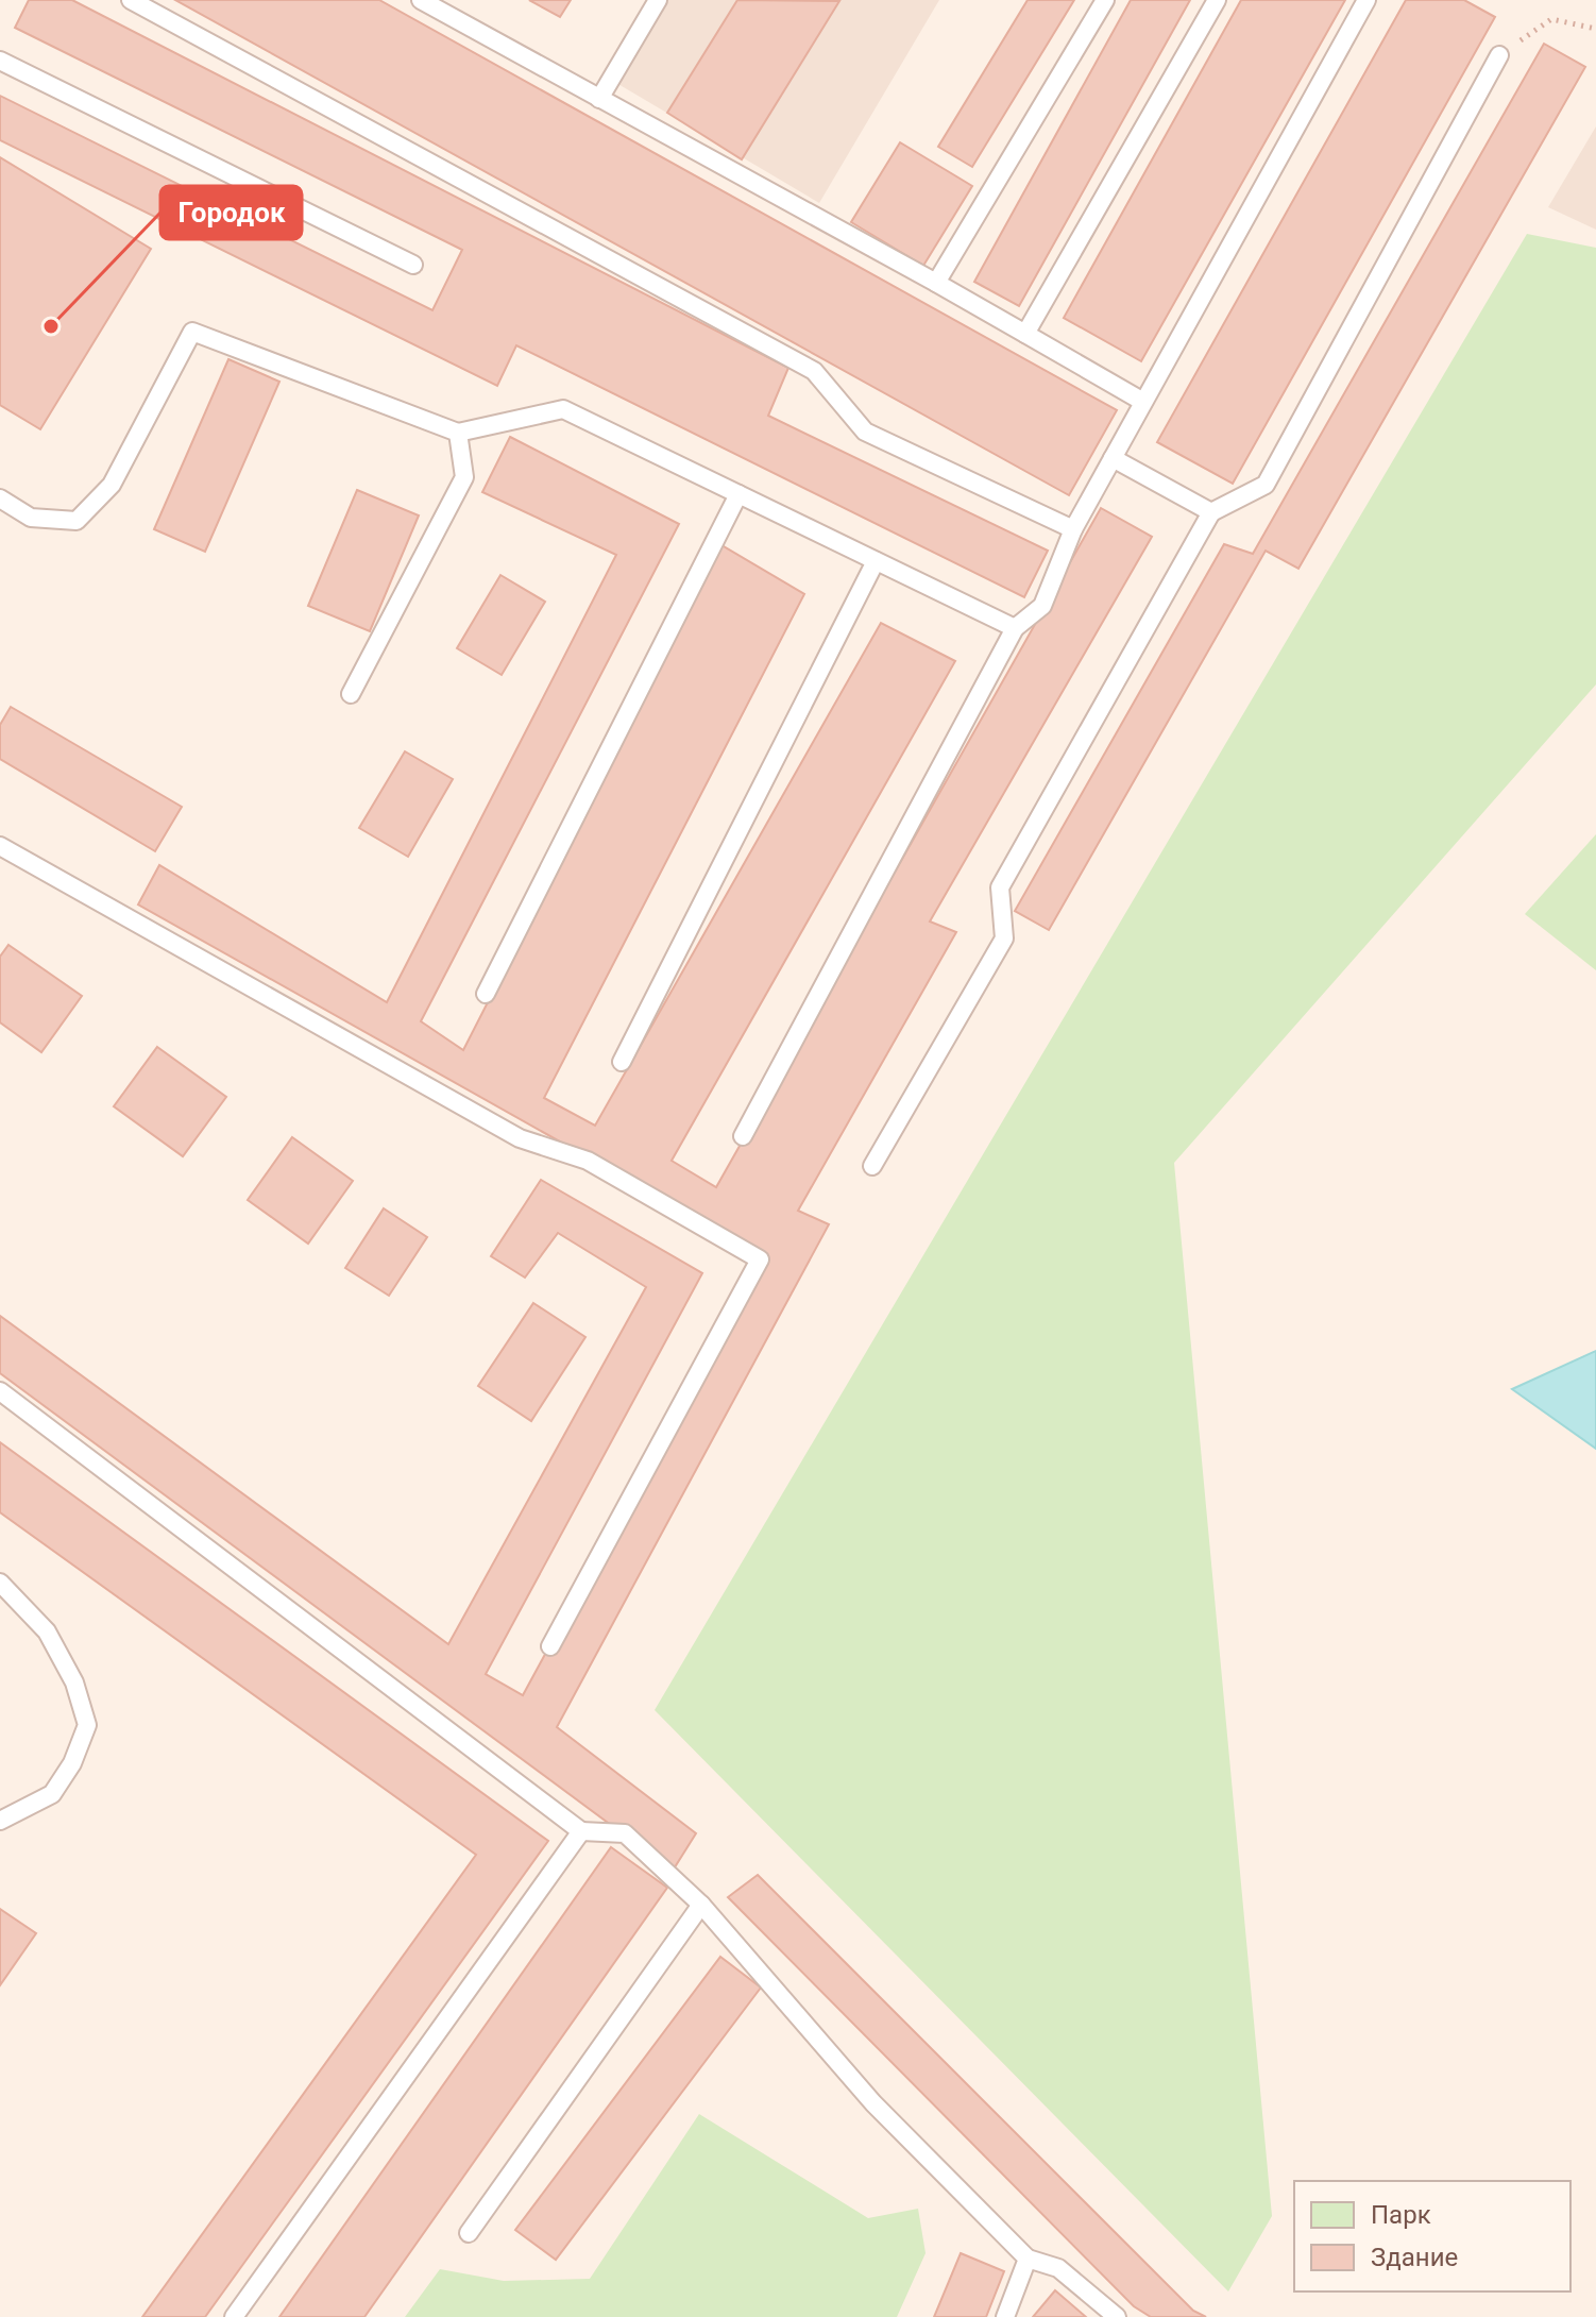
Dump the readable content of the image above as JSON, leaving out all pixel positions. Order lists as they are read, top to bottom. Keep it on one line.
{"places":["Городок"],"legend":["Парк","Здание"]}
